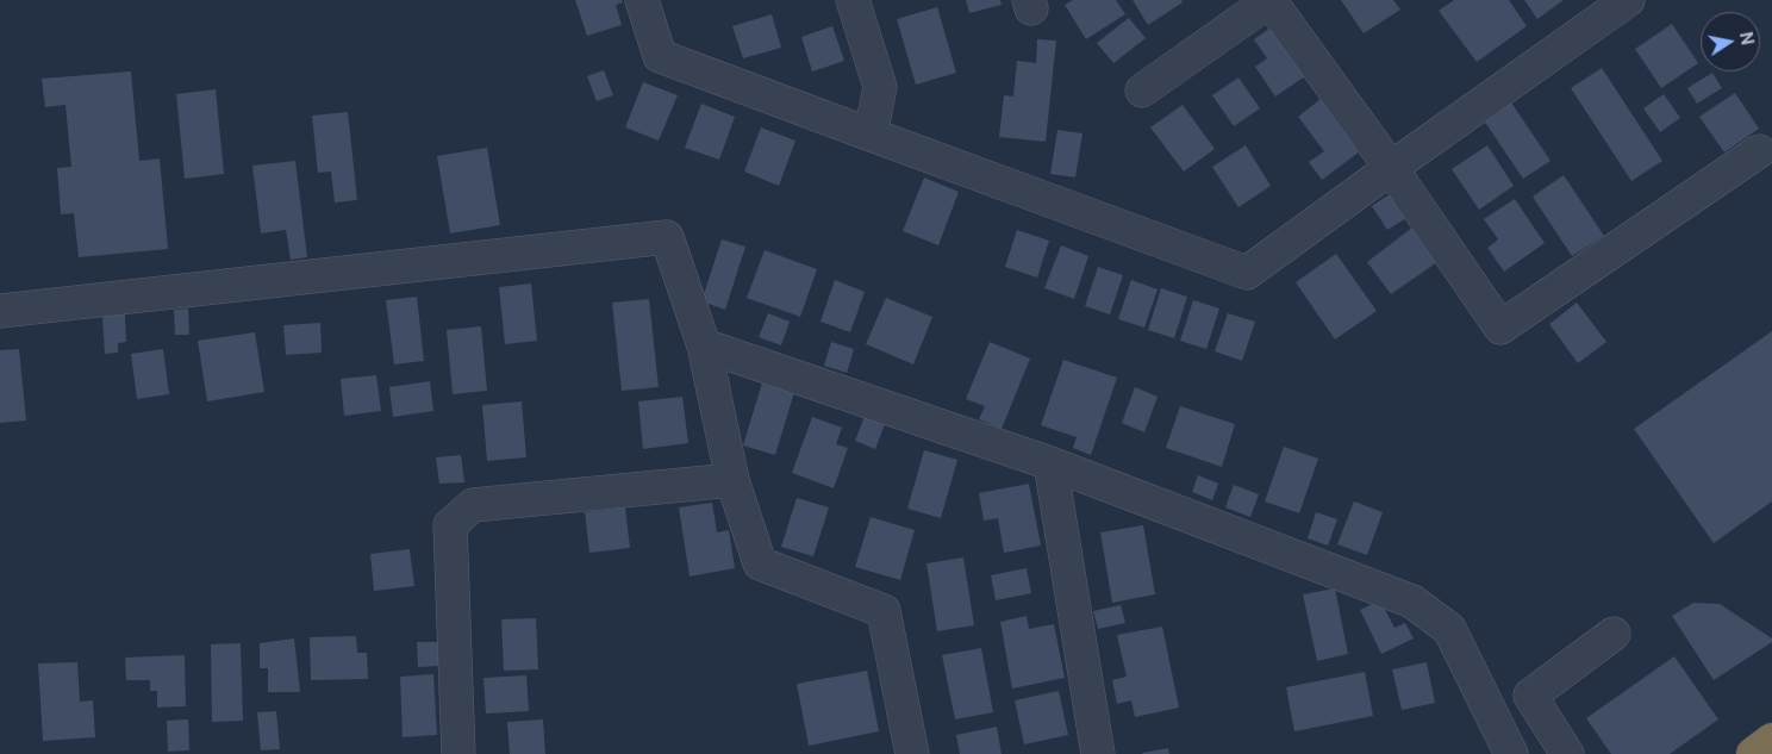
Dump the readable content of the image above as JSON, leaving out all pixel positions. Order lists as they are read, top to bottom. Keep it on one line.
{"north":"right"}
